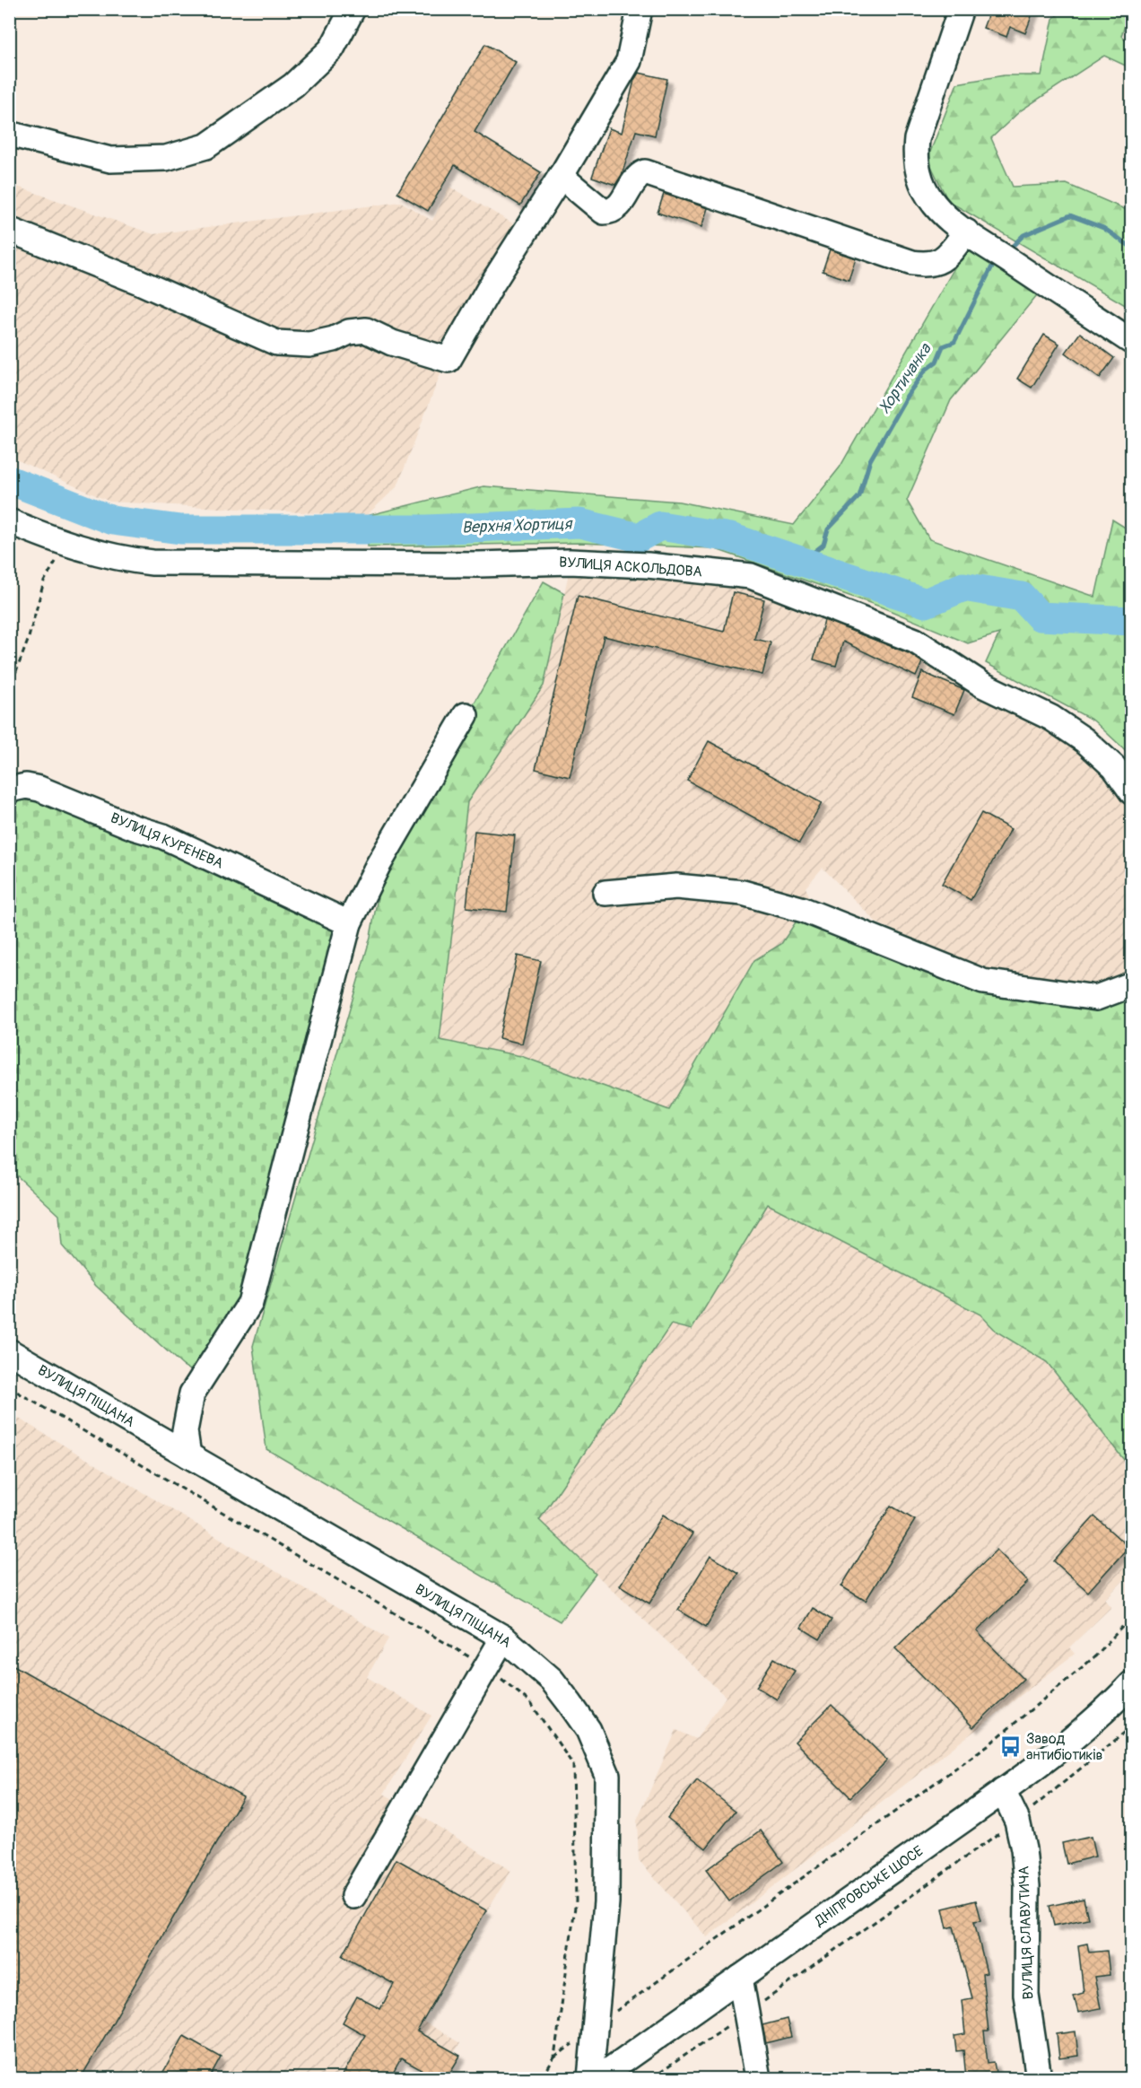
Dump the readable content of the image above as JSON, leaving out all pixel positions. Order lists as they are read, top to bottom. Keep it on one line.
{"streets":{"street":["ВУЛИЦЯ АСКОЛЬДОВА","ВУЛИЦЯ КУРЕНЕВА","ВУЛИЦЯ ПІЩАНА","ДНІПРОВСЬКЕ ШОСЕ","ВУЛИЦЯ СЛАВУТИЧА"]},"crossings":[["ДНІПРОВСЬКЕ ШОСЕ","ВУЛИЦЯ СЛАВУТИЧА"]],"water":["Хортичанка","Верхня Хортиця"],"places":{"bus stop":["Завод антибіотиків"]}}
